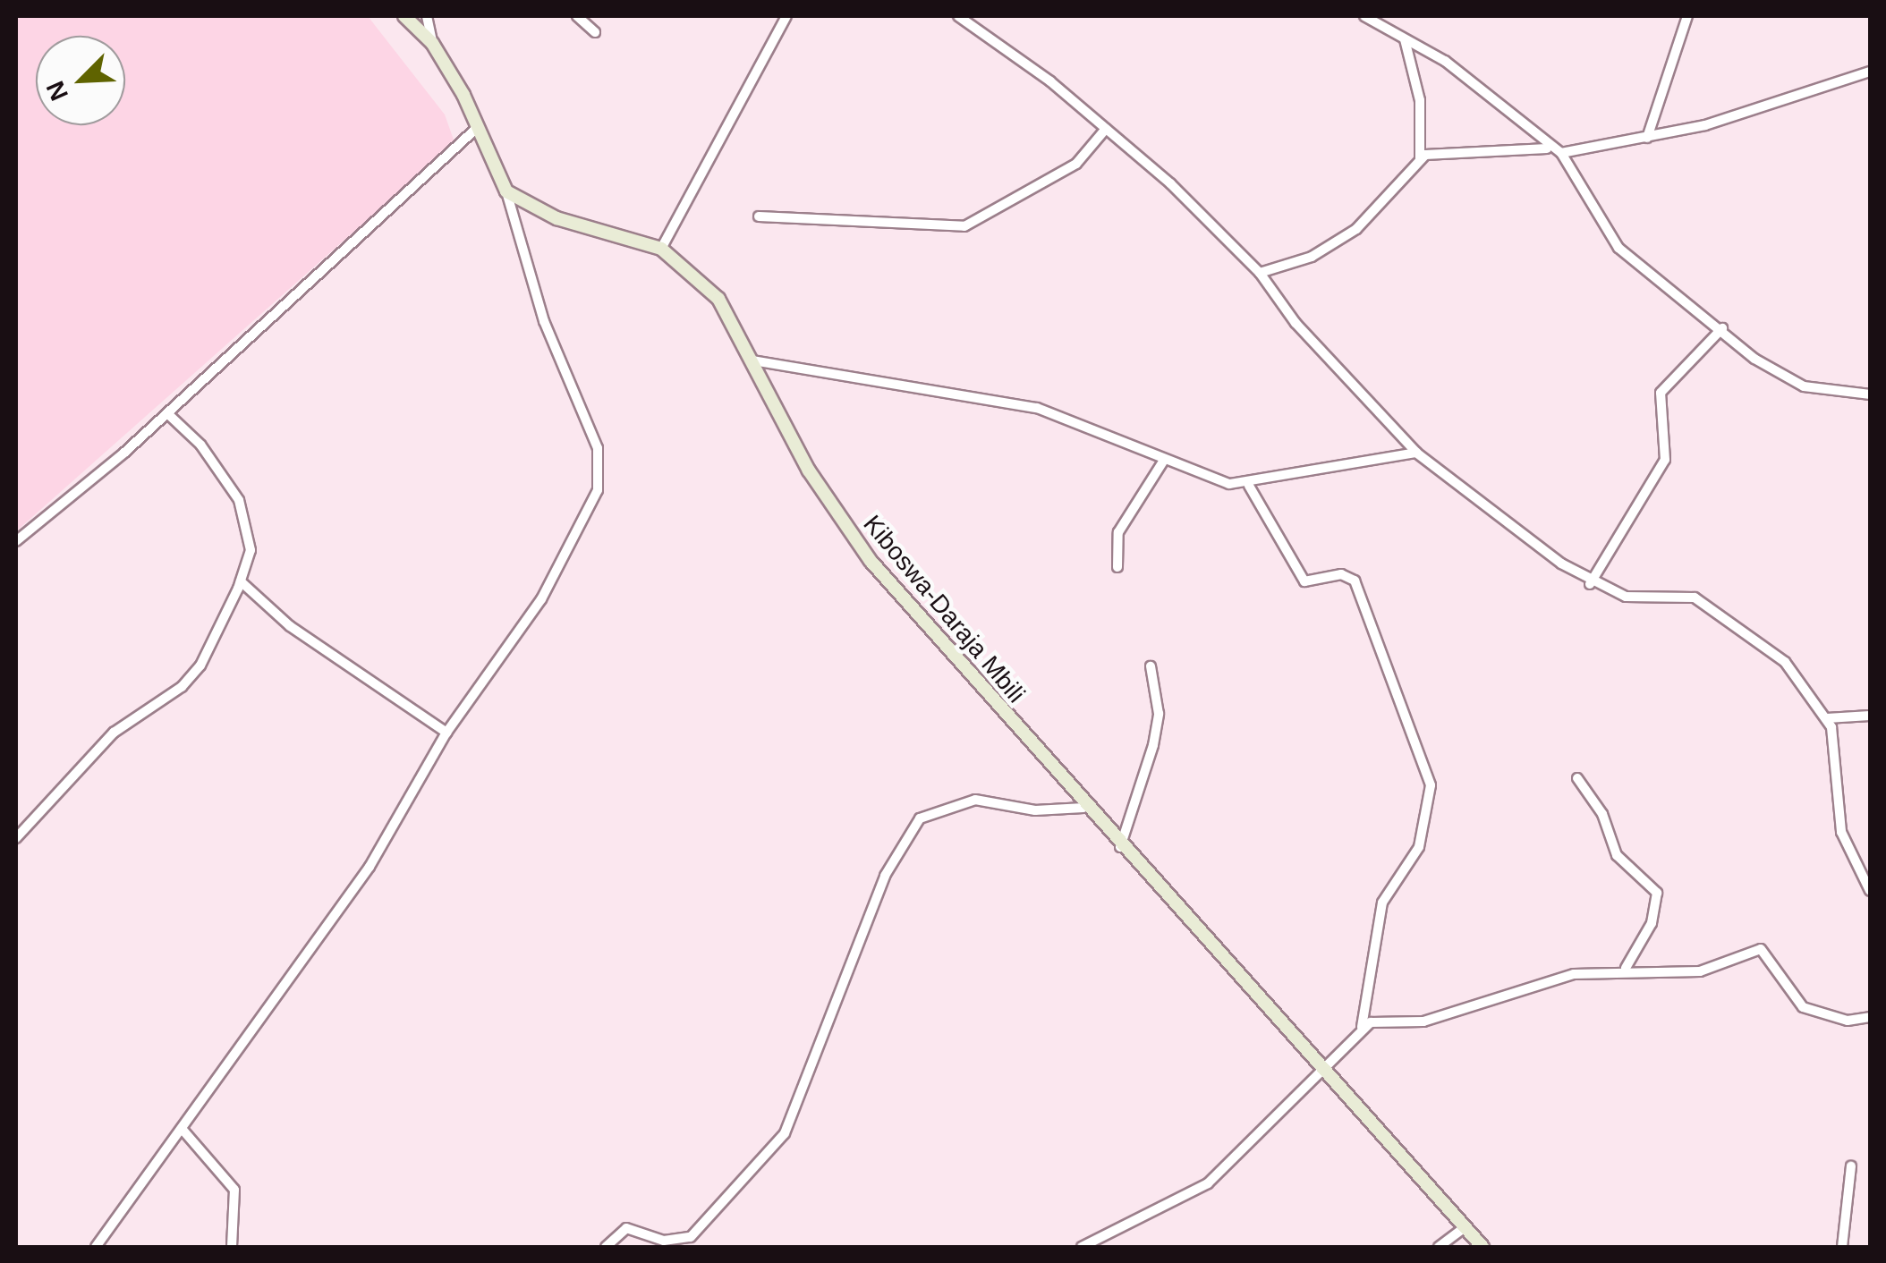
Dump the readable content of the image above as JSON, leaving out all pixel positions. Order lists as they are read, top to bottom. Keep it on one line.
{"streets":{"main road":["Kiboswa-Daraja Mbili"]},"north":"bottom left"}
